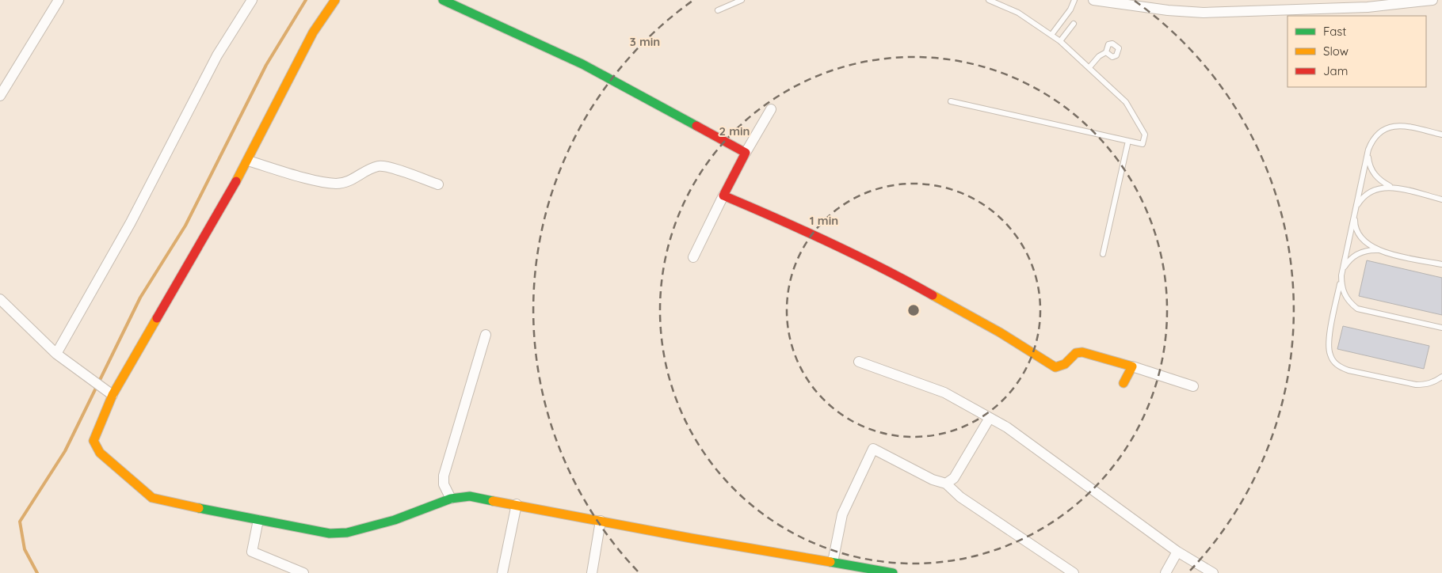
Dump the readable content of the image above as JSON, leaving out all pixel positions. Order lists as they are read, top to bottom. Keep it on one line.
{"legend":["Fast","Slow","Jam"],"rings":["3 min","2 min","1 min"]}
